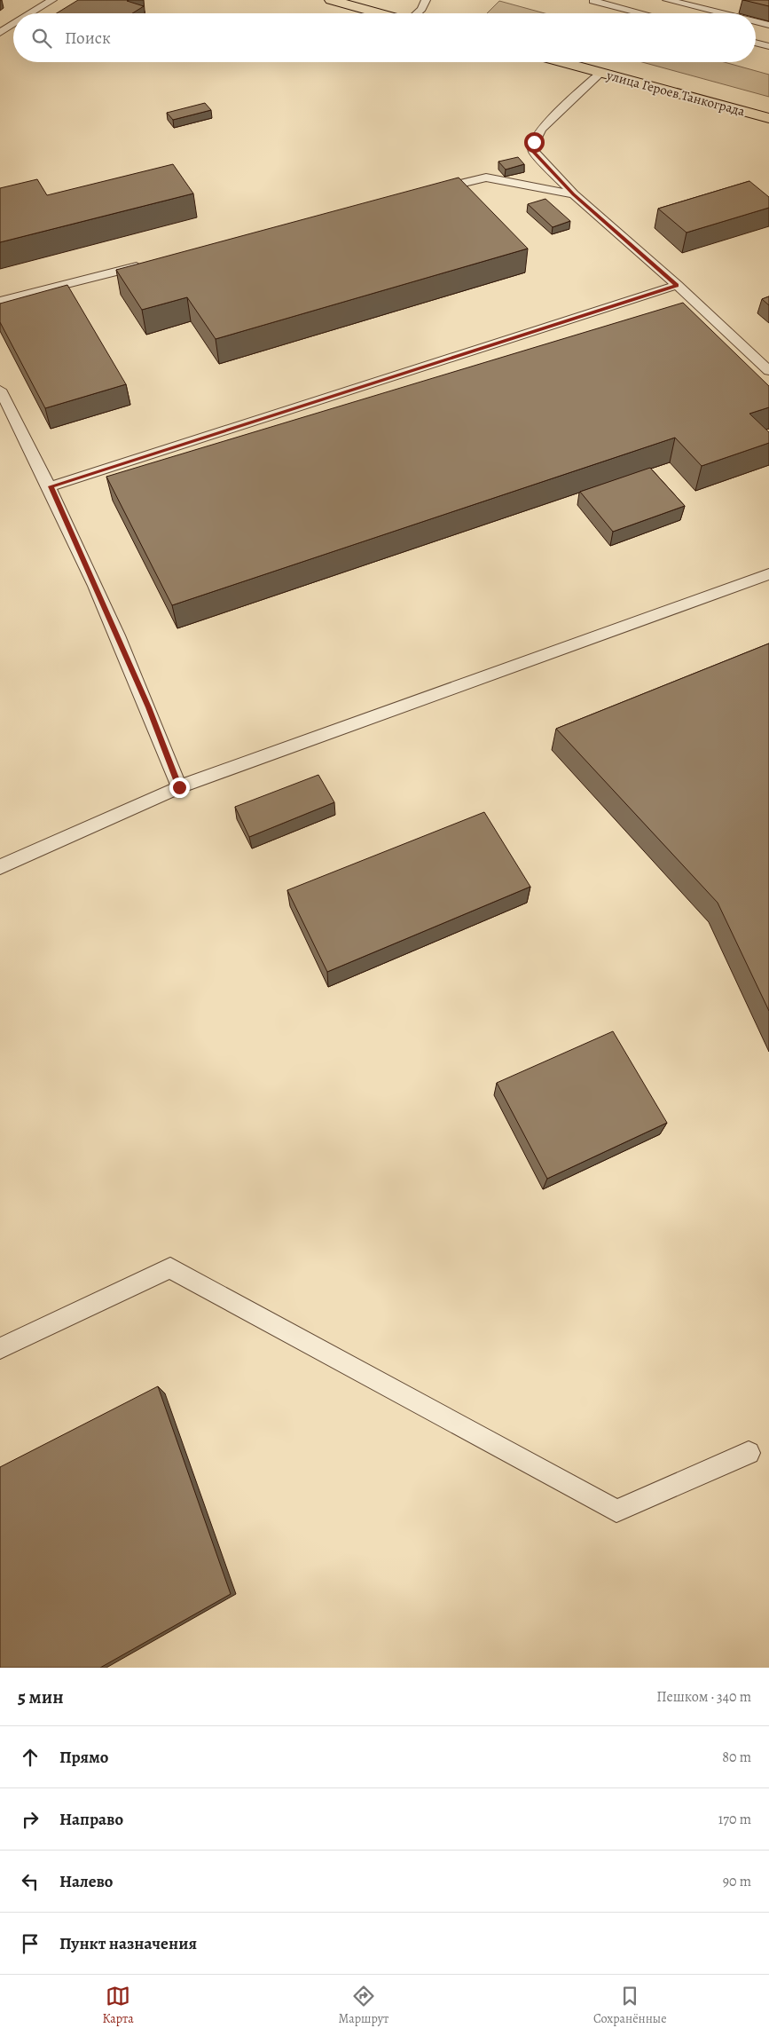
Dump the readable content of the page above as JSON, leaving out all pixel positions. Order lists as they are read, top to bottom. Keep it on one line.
{"streets":{"main road":["улица Героев Танкограда"]},"page":{"search":"Поиск","heading":["5 мин","Пешком · 340 m"],"list":[["Прямо","80 m"],["Направо","170 m"],["Налево","90 m"],"Пункт назначения"],"nav":["Карта","Маршрут","Сохранённые"]}}
